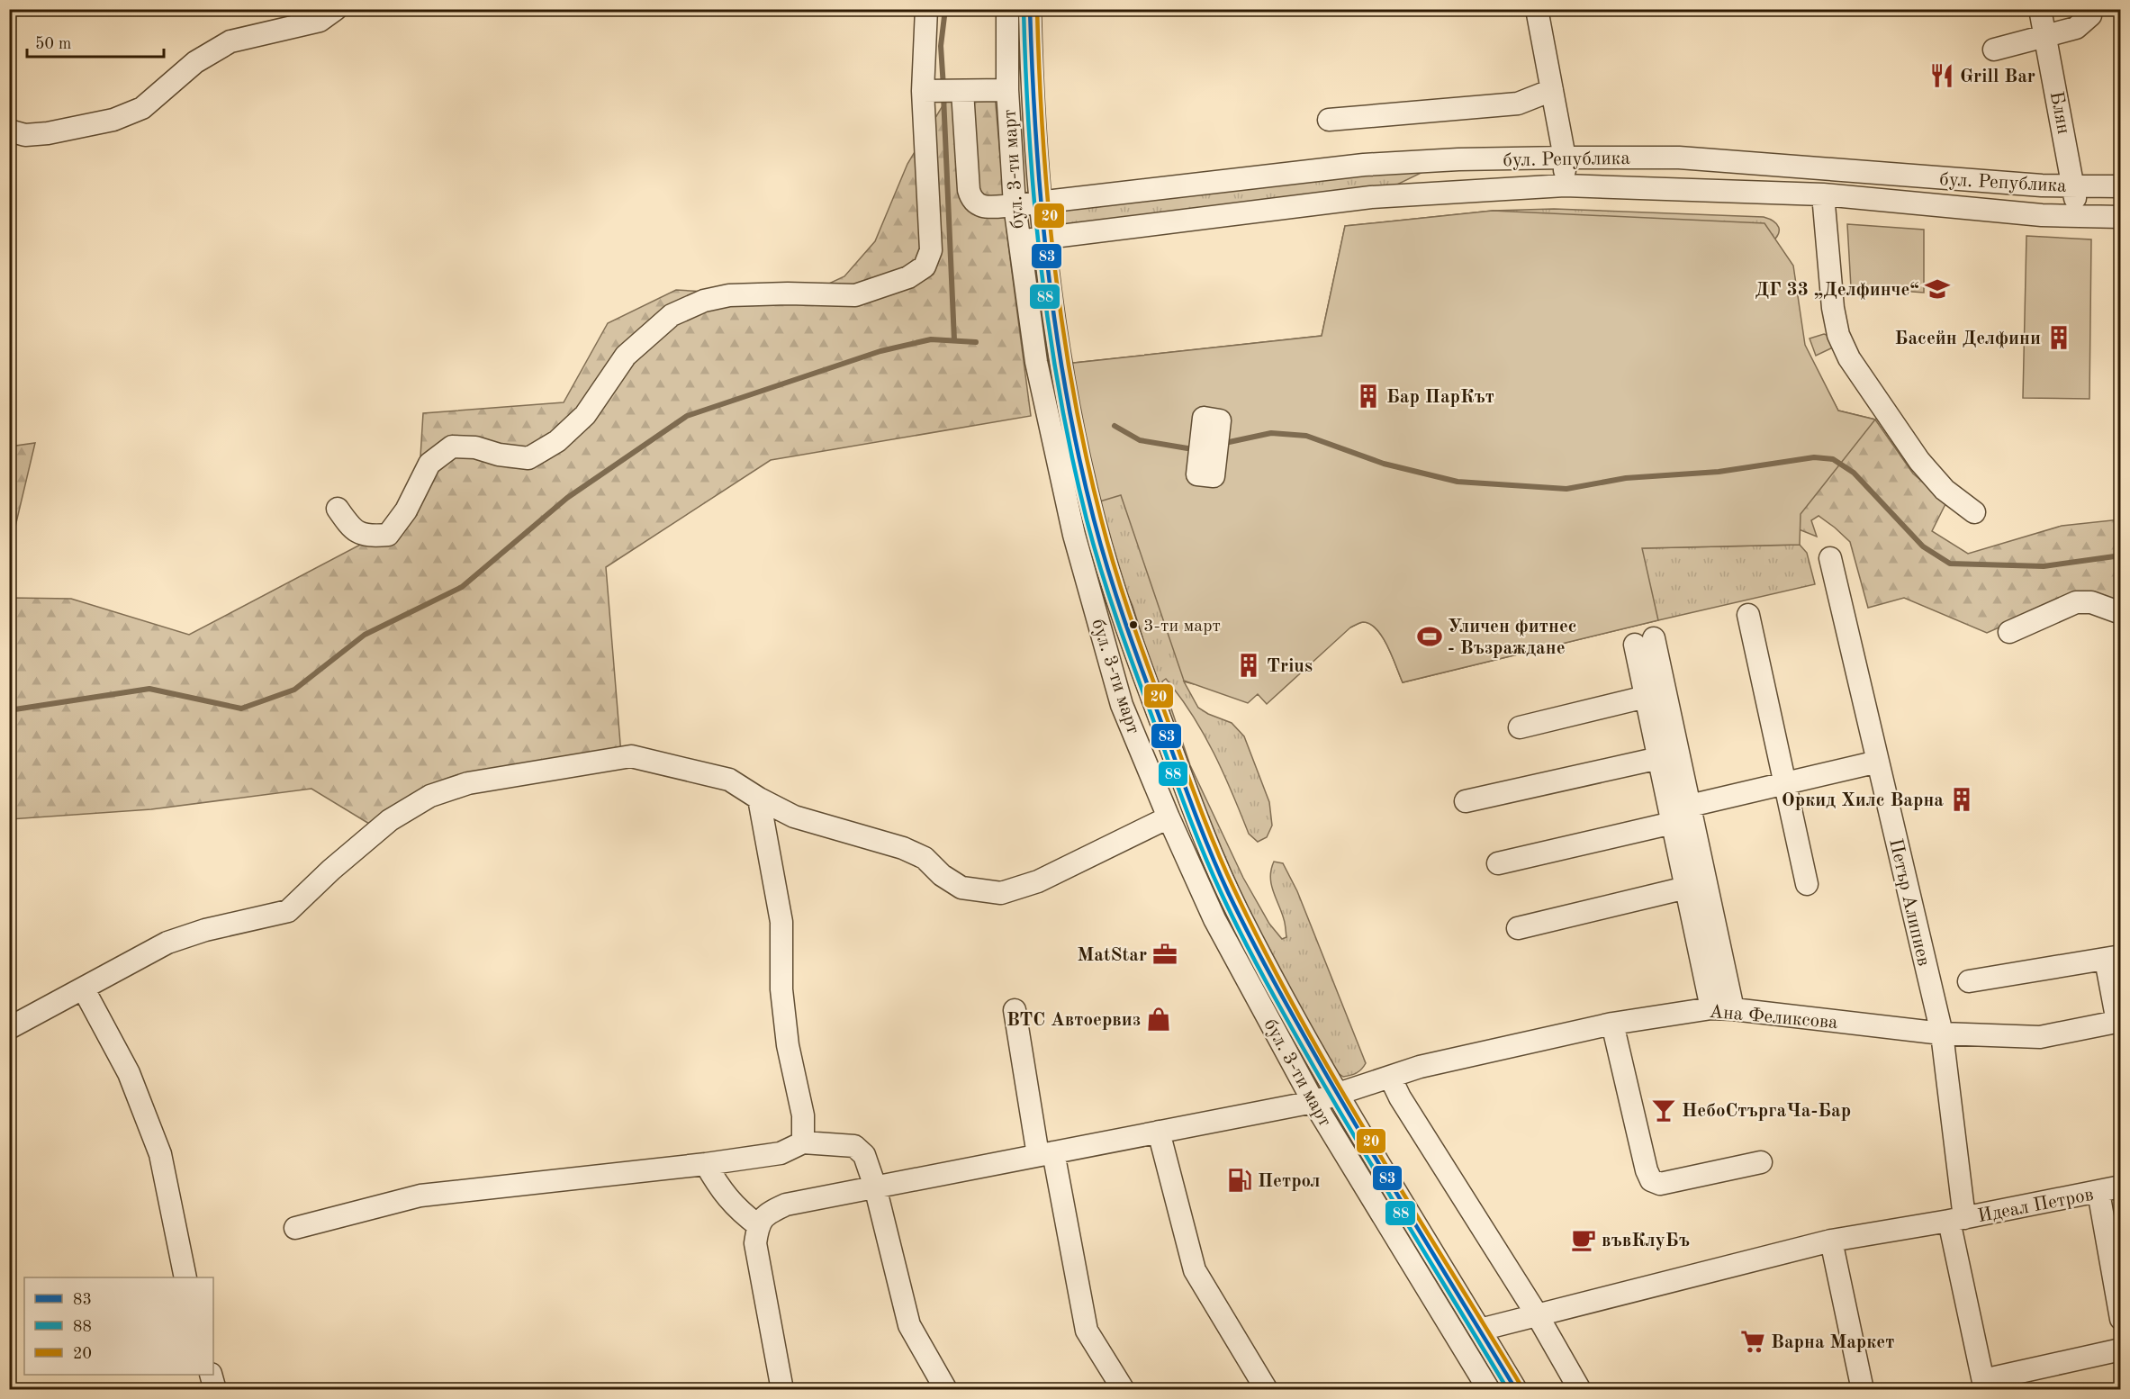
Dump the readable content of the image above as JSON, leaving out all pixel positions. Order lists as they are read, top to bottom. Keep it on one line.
{"streets":{"street":["Блян","бул. Република","бул. 3-ти март","Петър Алипиев","Ана Феликсова","Идеал Петров"]},"crossings":[["Блян","бул. Република"],["бул. Република","бул. 3-ти март"],["бул. 3-ти март","Ана Феликсова"],["бул. 3-ти март","Идеал Петров"],["Петър Алипиев","Ана Феликсова"],["Петър Алипиев","Идеал Петров"]],"places":{"restaurant":["Grill Bar"],"school or university":["ДГ 33 „Делфинче“"],"building":["Басейн Делфини","Бар ПарКът","Trius","Оркид Хилс Варна"],"other":["3-ти март"],"sports":["Уличен фитнес - Възраждане"],"office":["MatStar"],"shop":["ВТС Автоервиз"],"bar":["НебоСтъргаЧа-Бар"],"fuel station":["Петрол"],"cafe":["въвКлуБъ"],"supermarket":["Варна Маркет"]},"lines":["transit line 83","transit line 88","transit line 20"],"legend":["83","88","20"],"scale_bar":"50 m"}
